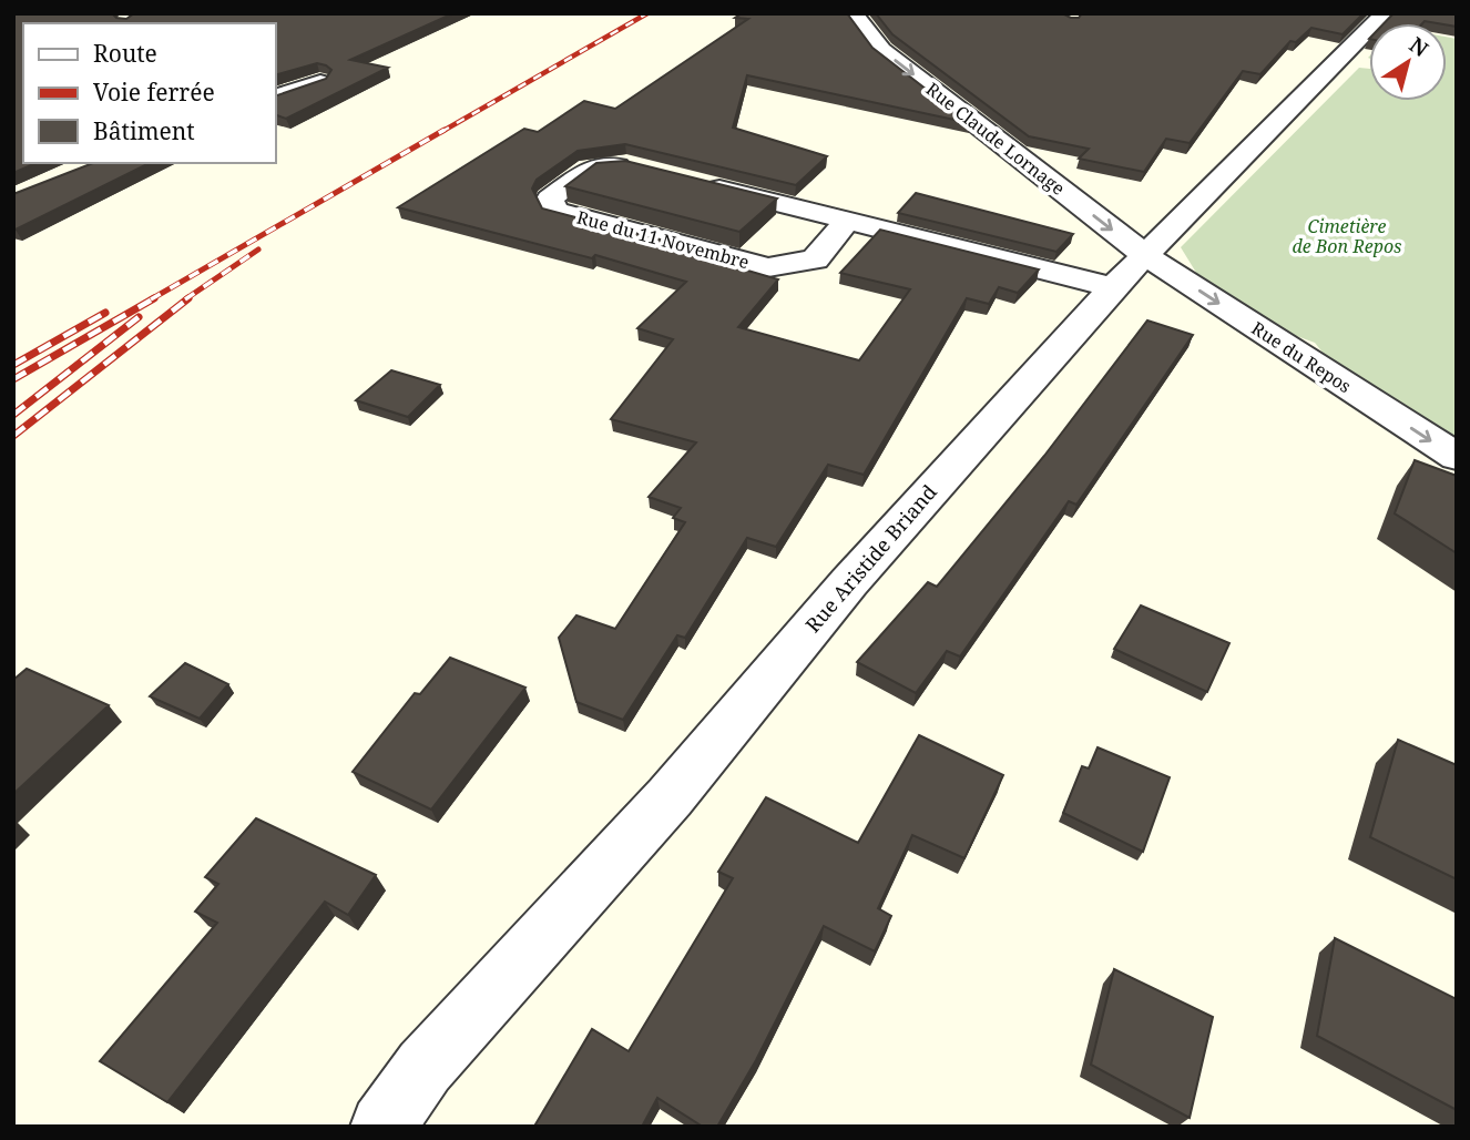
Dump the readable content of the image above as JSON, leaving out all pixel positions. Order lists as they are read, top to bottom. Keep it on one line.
{"streets":{"street":["Rue Claude Lornage","Rue du 11 Novembre","Rue du Repos","Rue Aristide Briand"]},"crossings":[["Rue Claude Lornage","Rue du Repos"],["Rue Claude Lornage","Rue Aristide Briand"],["Rue du Repos","Rue Aristide Briand"]],"one_way":["Rue du Repos"],"parks":["Cimetière de Bon Repos"],"legend":["Route","Voie ferrée","Bâtiment"],"north":"top right"}
